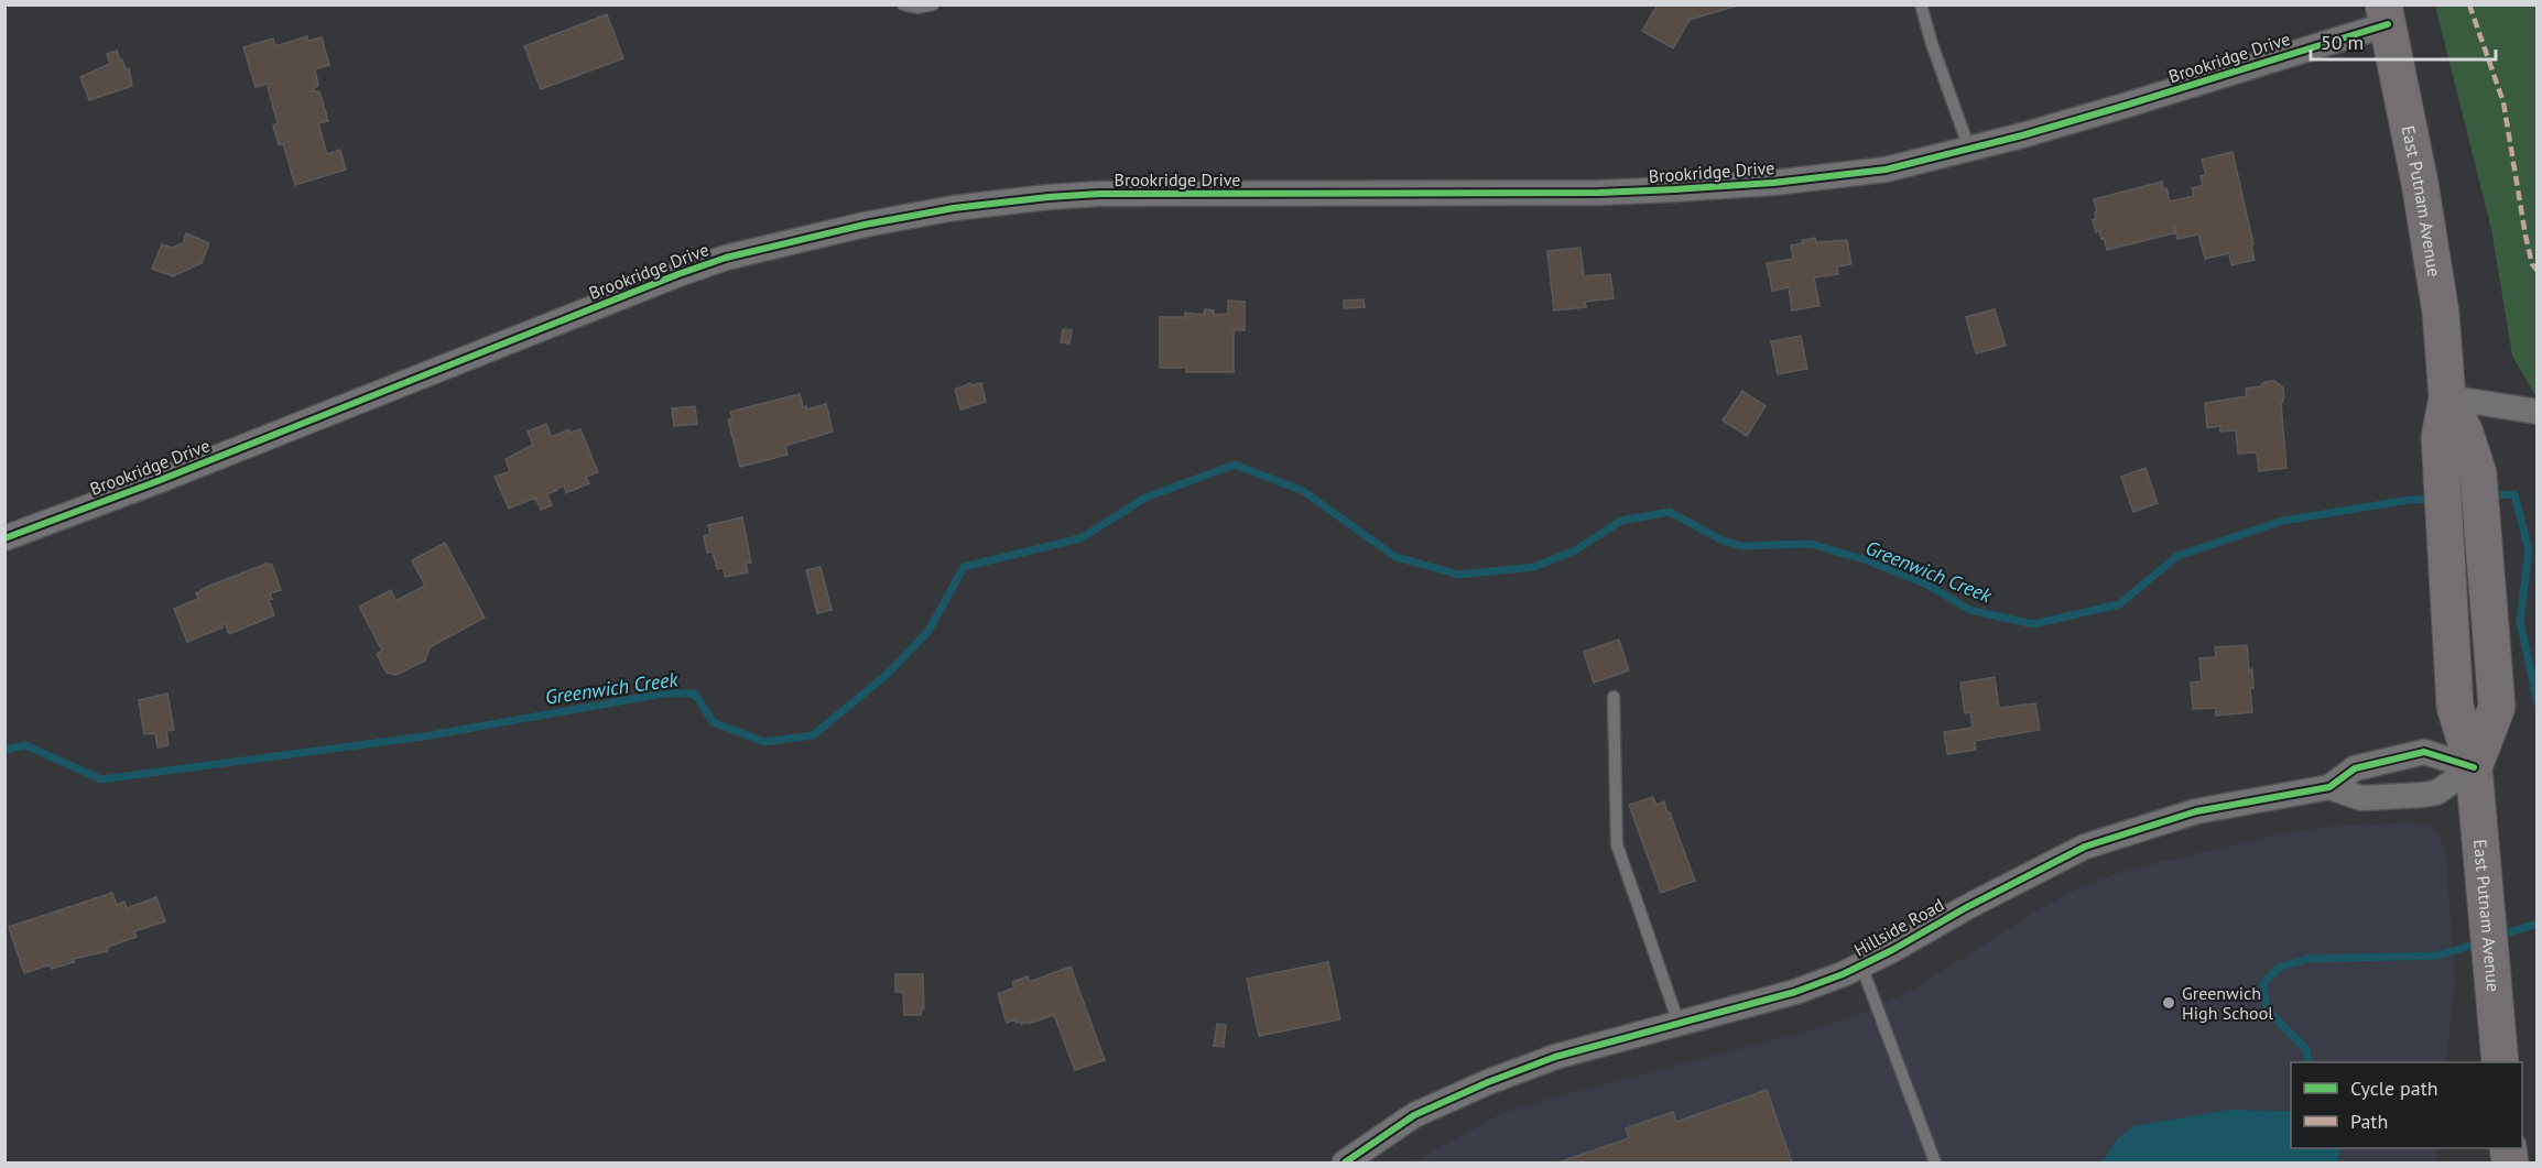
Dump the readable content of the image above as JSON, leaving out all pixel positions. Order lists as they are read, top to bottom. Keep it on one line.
{"streets":{"main road":["East Putnam Avenue"],"street":["Brookridge Drive","Hillside Road"]},"crossings":[["Brookridge Drive","East Putnam Avenue"],["East Putnam Avenue","Hillside Road"]],"water":["Greenwich Creek"],"places":["Greenwich High School"],"legend":["Cycle path","Path"],"scale_bar":"50 m"}
